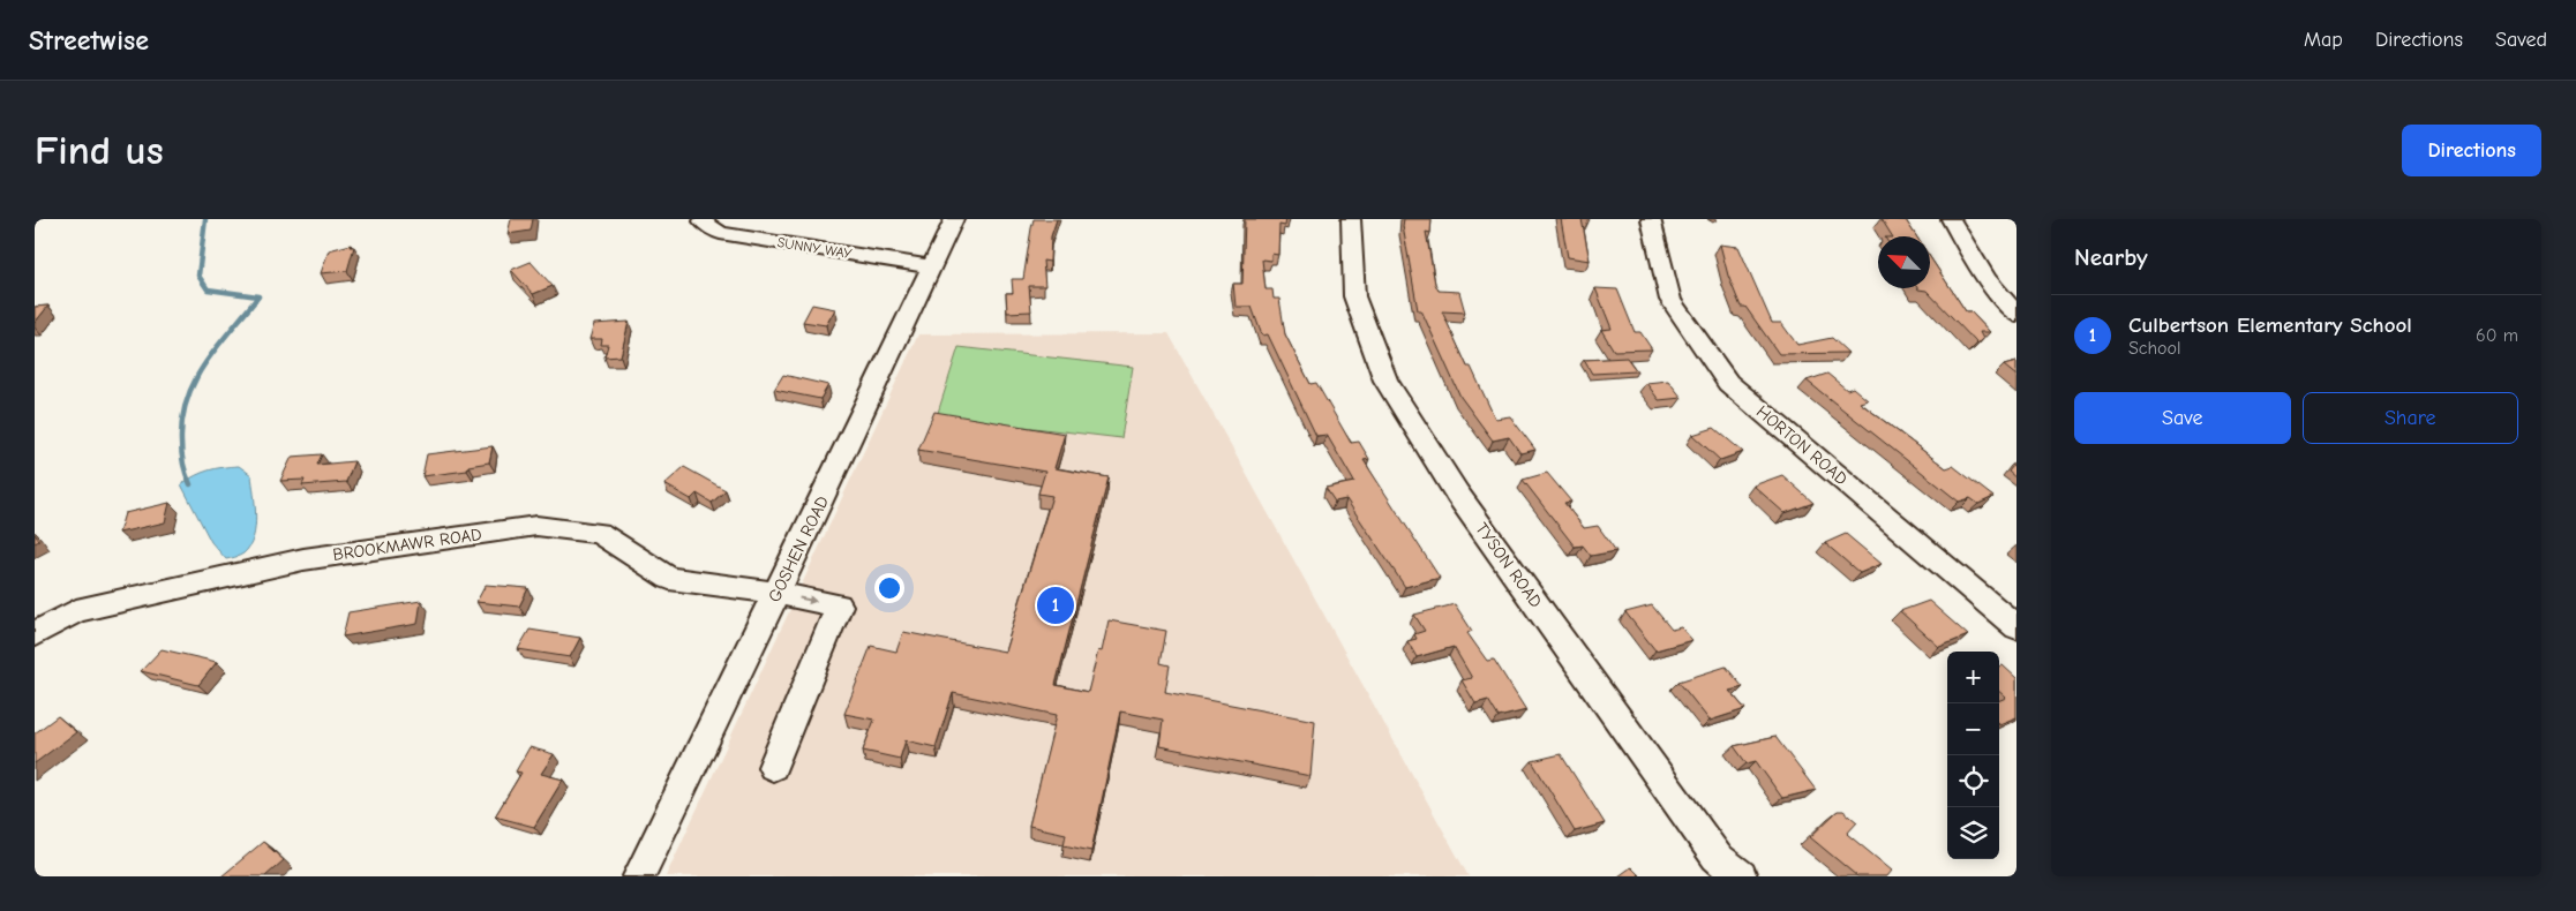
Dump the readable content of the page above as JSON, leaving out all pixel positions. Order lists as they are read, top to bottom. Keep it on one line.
{"streets":{"street":["SUNNY WAY","HORTON ROAD","BROOKMAWR ROAD","GOSHEN ROAD","TYSON ROAD"]},"crossings":[["SUNNY WAY","GOSHEN ROAD"],["BROOKMAWR ROAD","GOSHEN ROAD"]],"north":"top left","page":{"header":"Streetwise","nav":["Map","Directions","Saved"],"buttons":["Directions",["Save","Share"]],"title":"Find us","heading":"Nearby","list":[{"mark":"1","name":"Culbertson Elementary School","note":"School","value":"60 m"}],"pins":"1","map_buttons":["+","−"]}}
